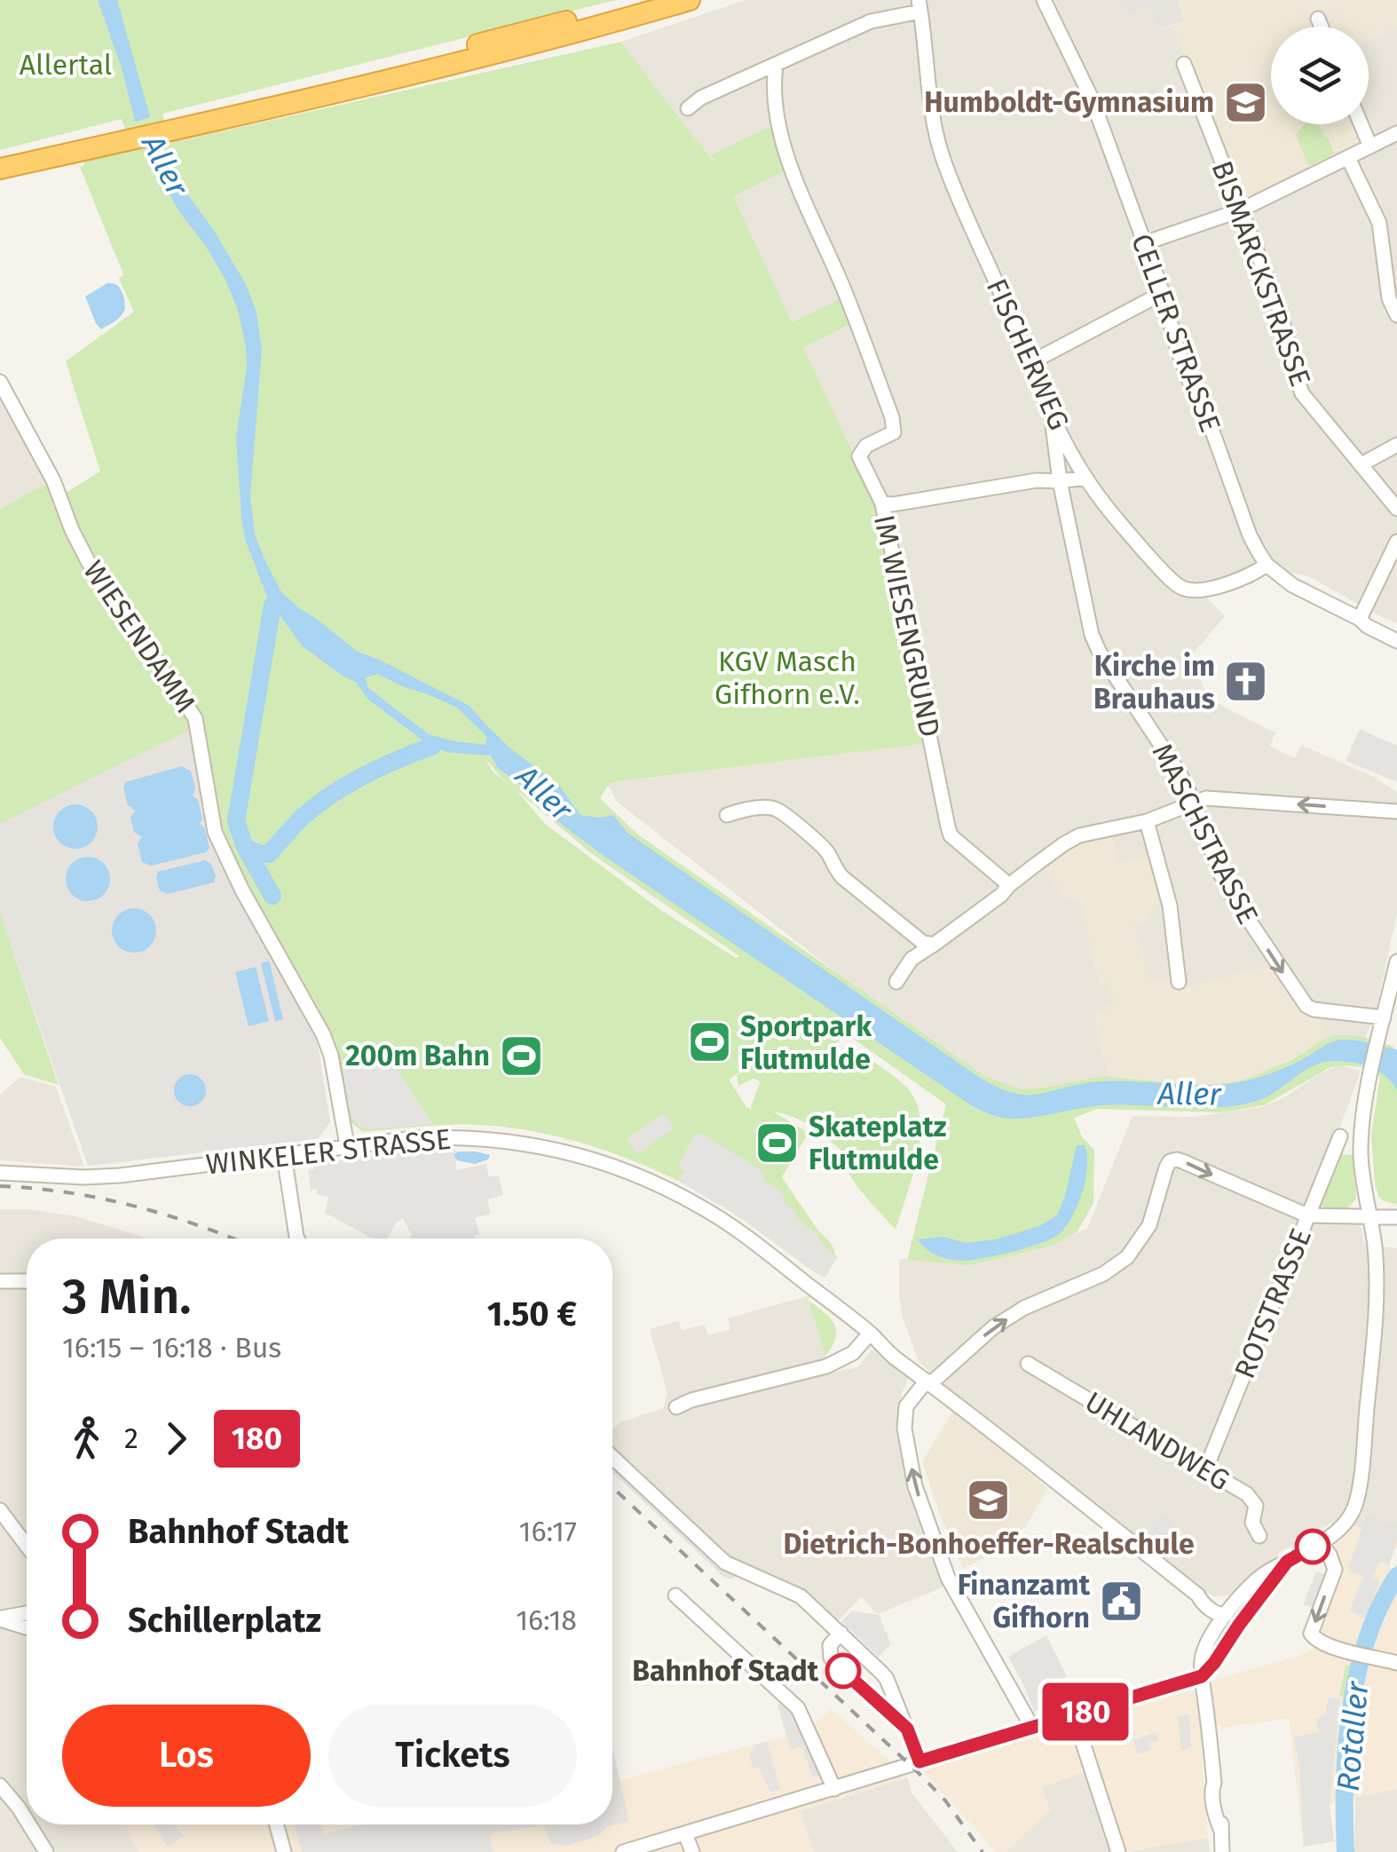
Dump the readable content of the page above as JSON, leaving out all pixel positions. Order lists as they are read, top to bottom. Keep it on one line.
{"streets":{"street":["BISMARCKSTRASSE","CELLER STRASSE","FISCHERWEG","IM WIESENGRUND","WIESENDAMM","MASCHSTRASSE","WINKELER STRASSE","ROTSTRASSE","UHLANDWEG"]},"crossings":[["CELLER STRASSE","FISCHERWEG"],["FISCHERWEG","MASCHSTRASSE"],["WIESENDAMM","WINKELER STRASSE"],["ROTSTRASSE","UHLANDWEG"]],"one_way":["MASCHSTRASSE"],"water":["Aller","Rotaller"],"parks":["Allertal","KGV Masch Gifhorn e.V."],"places":{"school or university":["Humboldt-Gymnasium","Dietrich-Bonhoeffer-Realschule"],"church":["Kirche im Brauhaus"],"sports":["Sportpark Flutmulde","200m Bahn","Skateplatz Flutmulde"],"public building":["Finanzamt Gifhorn"],"other":["Bahnhof Stadt"]},"lines":["bus line 180"],"page":{"on_map":"180","heading":["3 Min.","16:15 – 16:18 · Bus","1.50 €"],"legs":["2","180"],"list":[{"name":"Bahnhof Stadt","value":"16:17"},{"name":"Schillerplatz","value":"16:18"}],"buttons":["Los","Tickets"]}}
